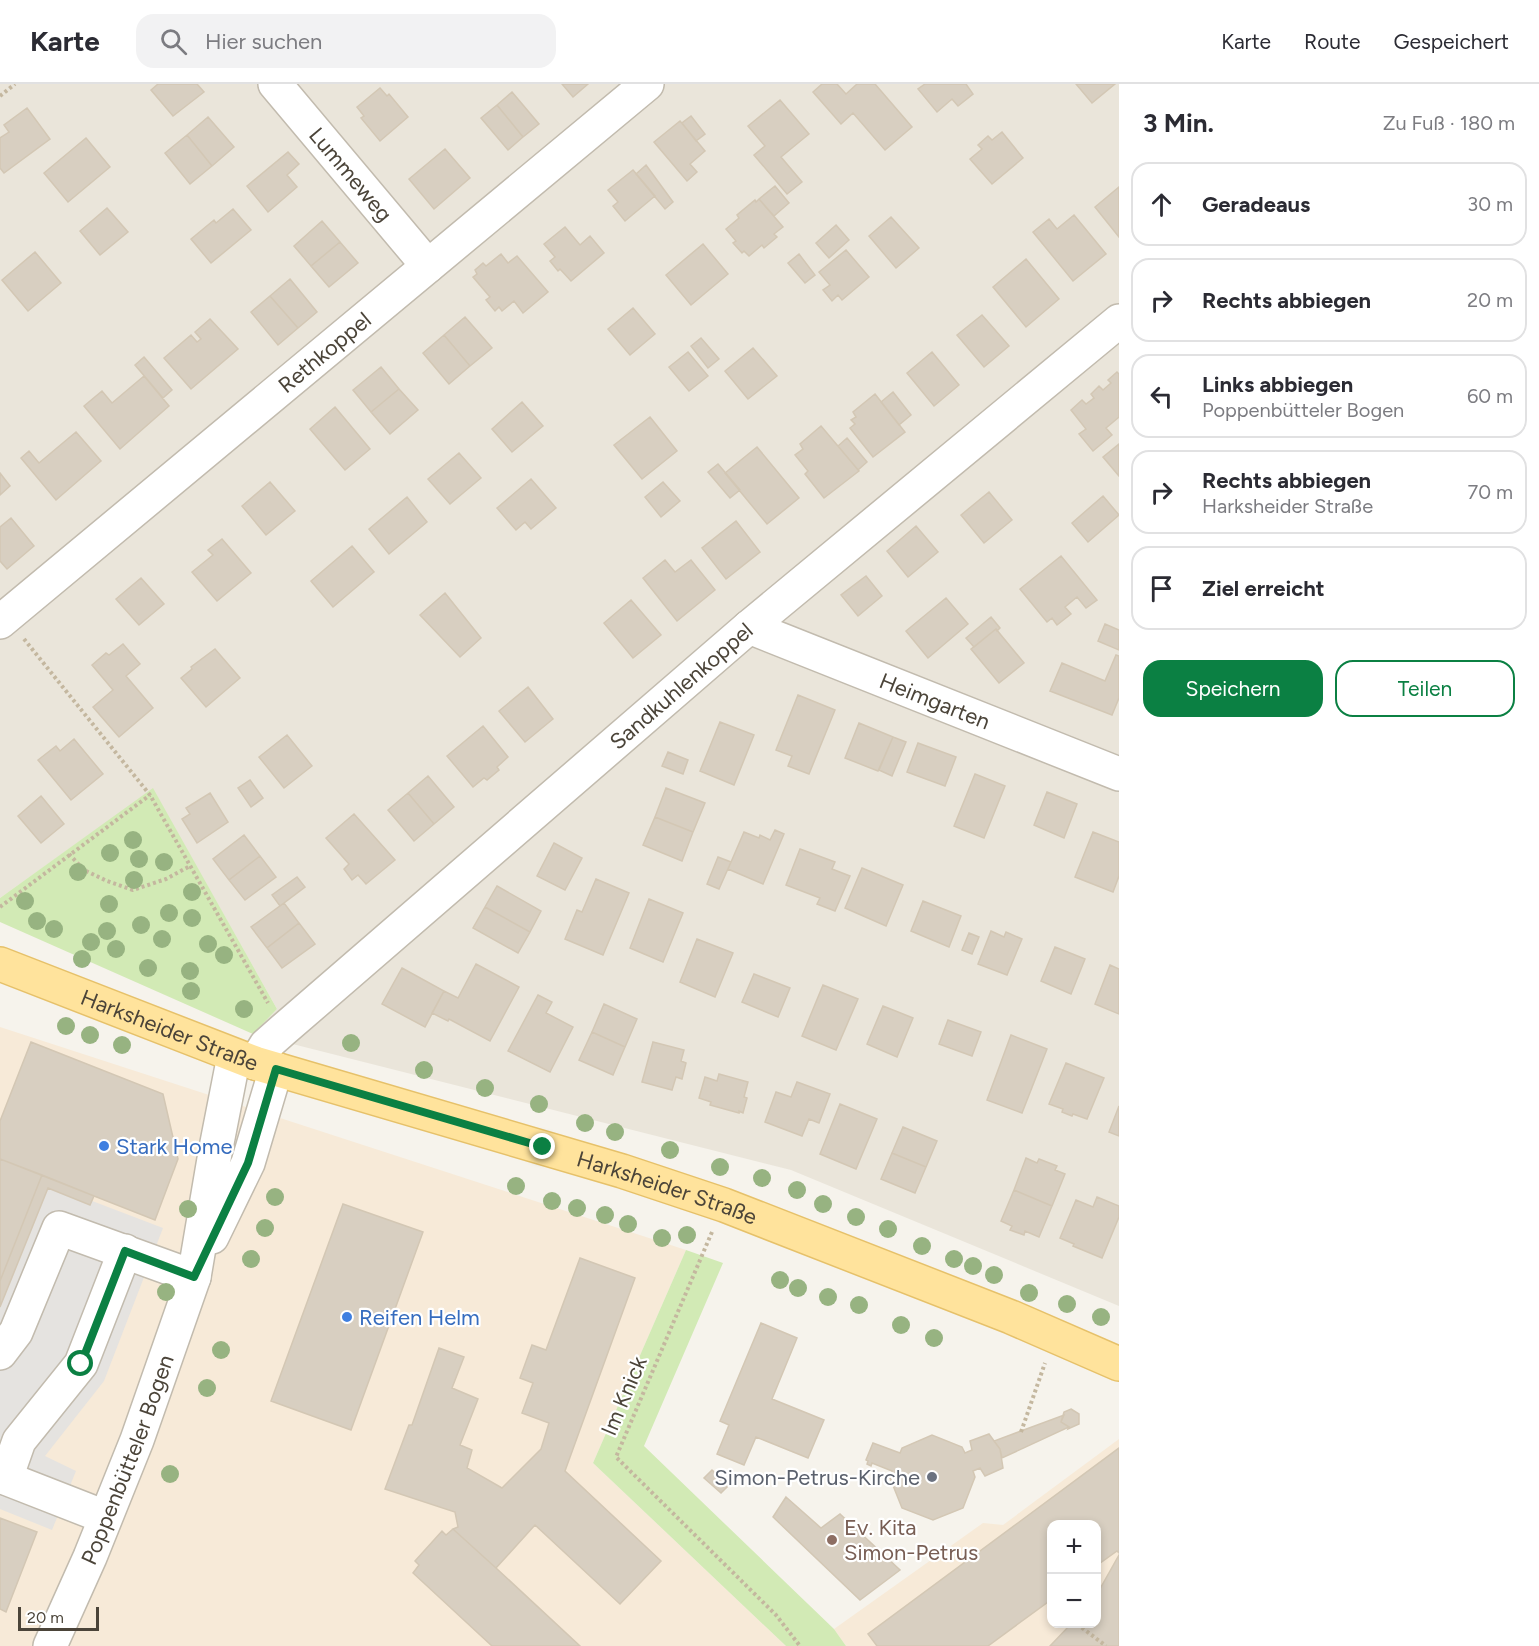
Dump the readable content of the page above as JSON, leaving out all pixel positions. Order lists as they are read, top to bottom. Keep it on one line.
{"streets":{"main road":["Harksheider Straße"],"street":["Lummeweg","Rethkoppel","Sandkuhlenkoppel","Heimgarten","Poppenbütteler Bogen"],"path":["Im Knick"]},"crossings":[["Lummeweg","Rethkoppel"],["Sandkuhlenkoppel","Heimgarten"],["Sandkuhlenkoppel","Harksheider Straße"],["Sandkuhlenkoppel","Poppenbütteler Bogen"],["Harksheider Straße","Im Knick"],["Harksheider Straße","Poppenbütteler Bogen"]],"places":["Stark Home","Reifen Helm","Simon-Petrus-Kirche","Ev. Kita Simon-Petrus"],"scale_bar":"20 m","page":{"header":"Karte","search":"Hier suchen","nav":["Karte","Route","Gespeichert"],"heading":["3 Min.","Zu Fuß · 180 m"],"list":[["Geradeaus","30 m"],["Rechts abbiegen","20 m"],["Links abbiegen","Poppenbütteler Bogen","60 m"],["Rechts abbiegen","Harksheider Straße","70 m"],"Ziel erreicht"],"buttons":["Speichern","Teilen"],"map_buttons":["+","−"],"scale":"20 m"}}
